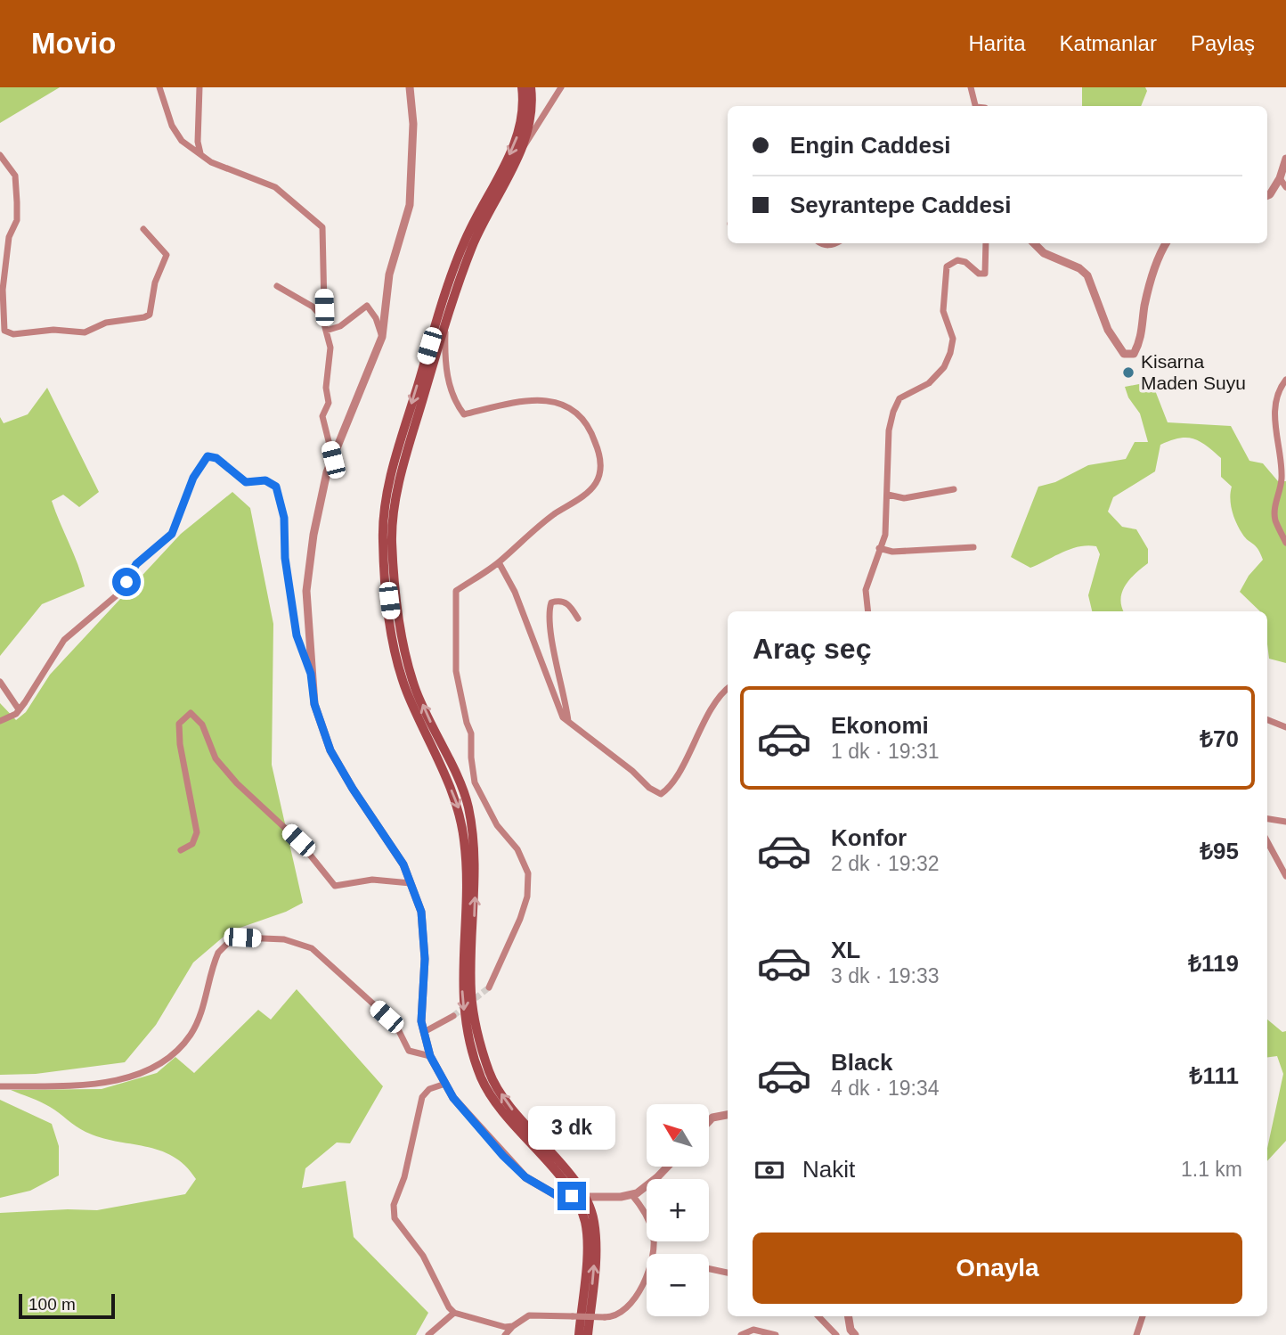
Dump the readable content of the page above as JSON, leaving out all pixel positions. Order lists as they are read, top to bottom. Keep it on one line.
{"places":["Kisarna Maden Suyu"],"scale_bar":"100 m","north":"top left","page":{"header":"Movio","nav":["Harita","Katmanlar","Paylaş"],"banner":["Engin Caddesi","Seyrantepe Caddesi"],"heading":"Araç seç","list":[{"name":"Ekonomi","note":"1 dk · 19:31","value":"₺70"},{"name":"Konfor","note":"2 dk · 19:32","value":"₺95"},{"name":"XL","note":"3 dk · 19:33","value":"₺119"},{"name":"Black","note":"4 dk · 19:34","value":"₺111"}],"map_buttons":["+","−"],"bubble":"3 dk","pay":["Nakit","1.1 km"],"buttons":"Onayla","scale":"100 m"}}
